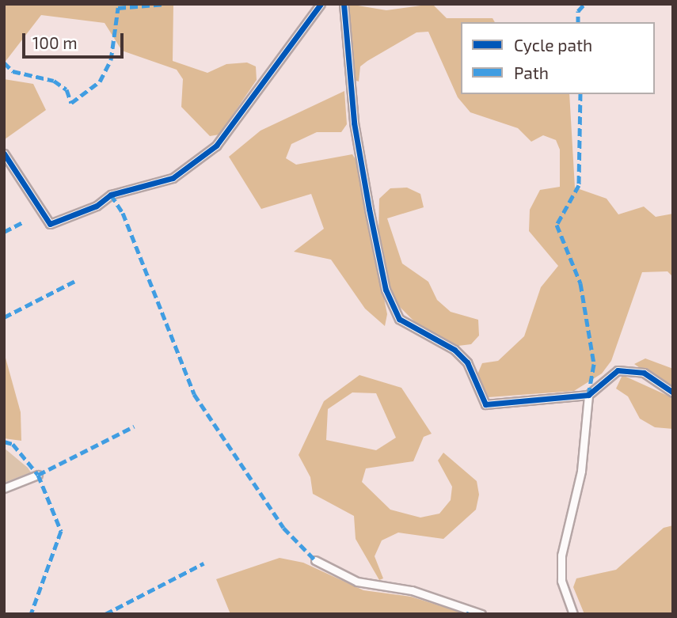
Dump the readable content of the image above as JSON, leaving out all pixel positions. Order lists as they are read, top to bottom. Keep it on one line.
{"legend":["Cycle path","Path"],"scale_bar":"100 m"}
